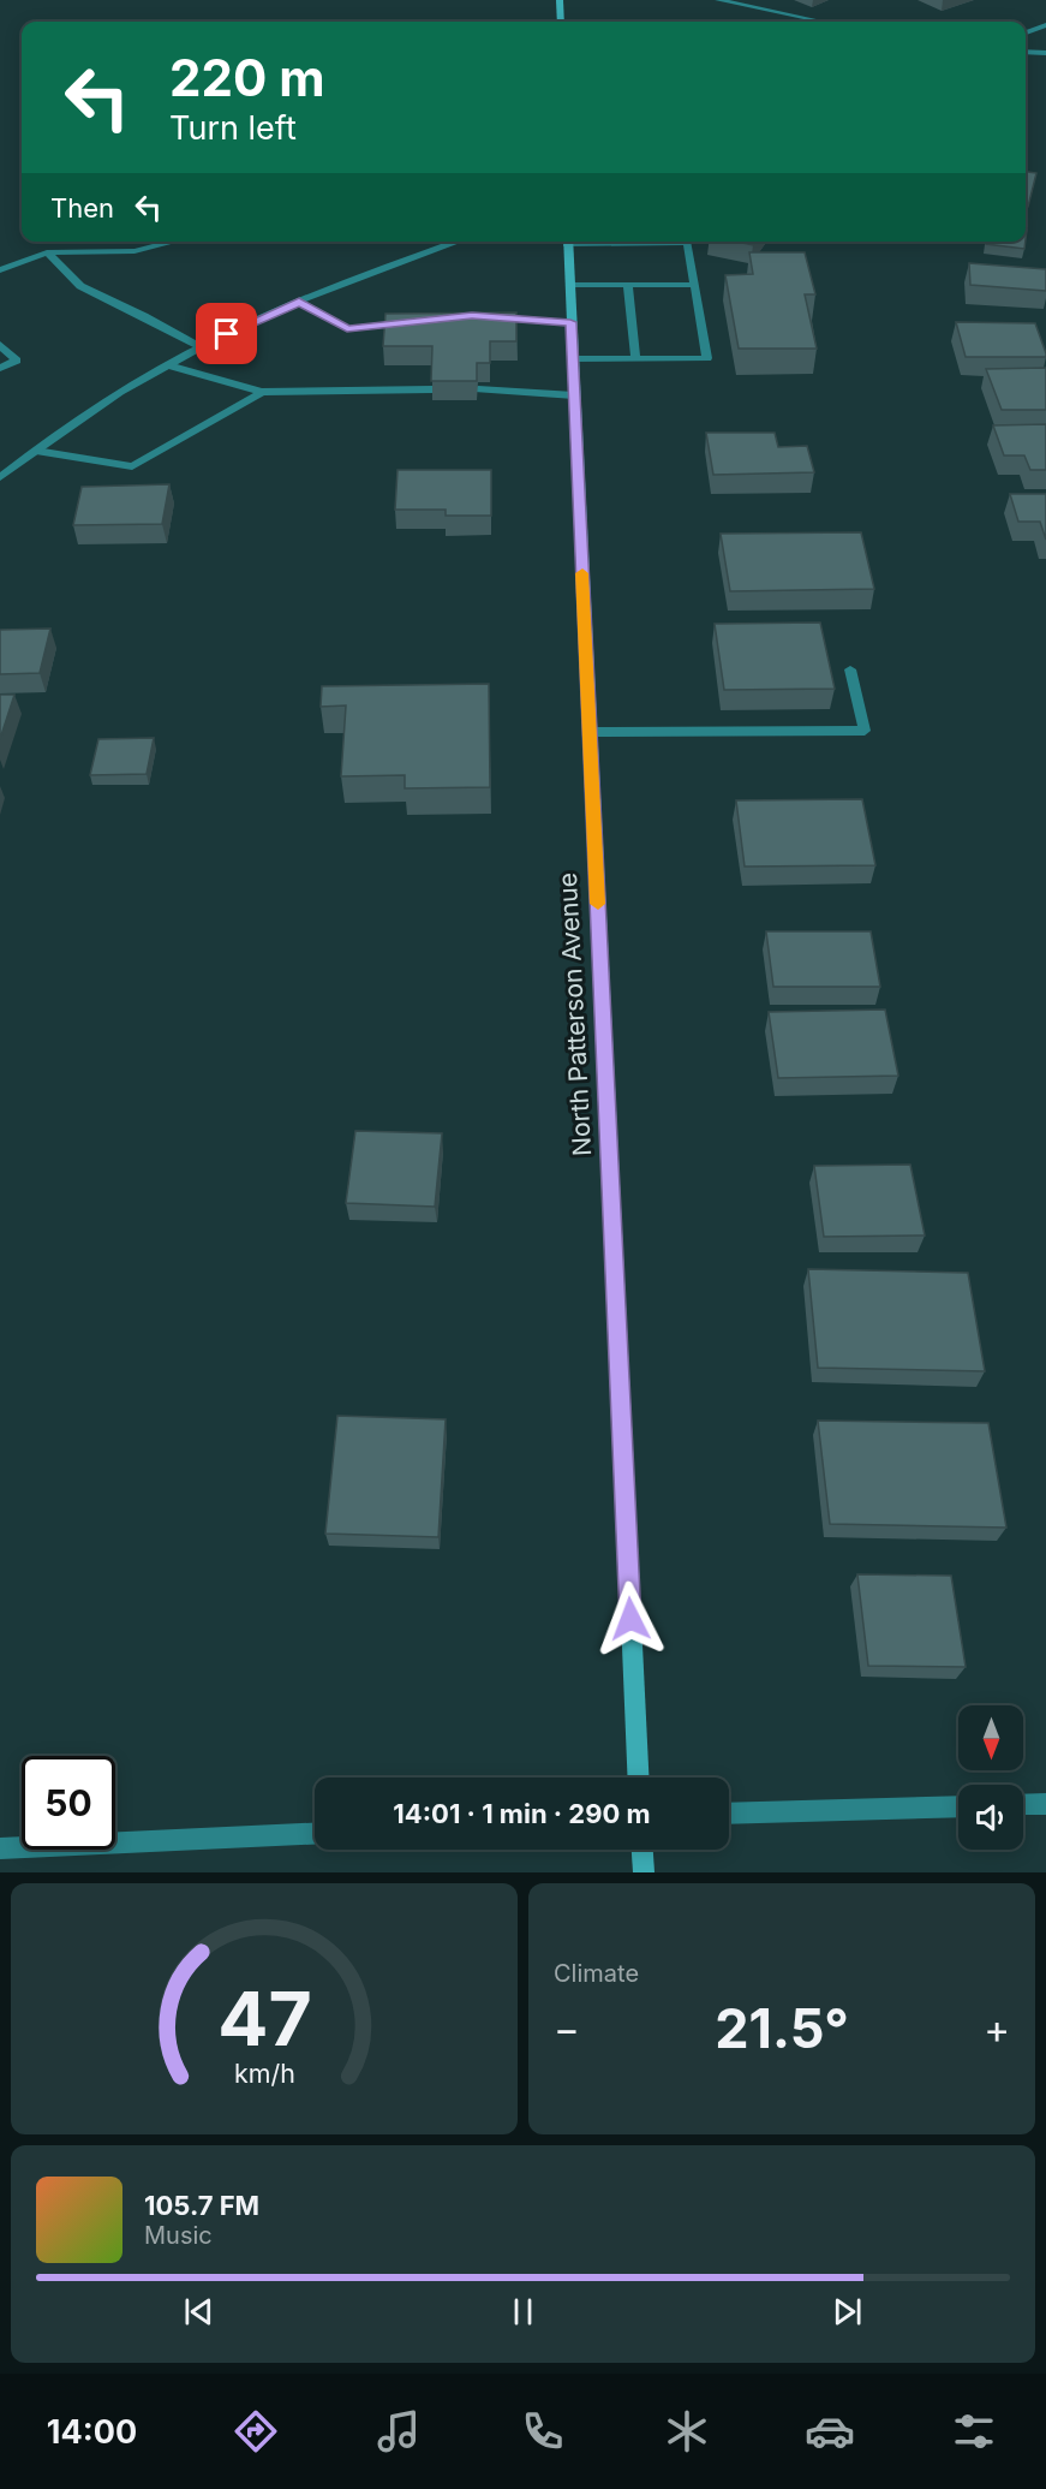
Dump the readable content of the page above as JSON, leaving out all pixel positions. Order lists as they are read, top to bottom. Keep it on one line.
{"streets":{"main road":["North Patterson Avenue"]},"north":"bottom","page":{"turn":["220 m","Turn left"],"then":"Then","limit":"50","trip":"14:01 · 1 min · 290 m","tile":"Climate","heat":["−","21.5°","+"],"song":["105.7 FM","Music"],"tabs":"14:00","gauge":["47","km/h"]}}
